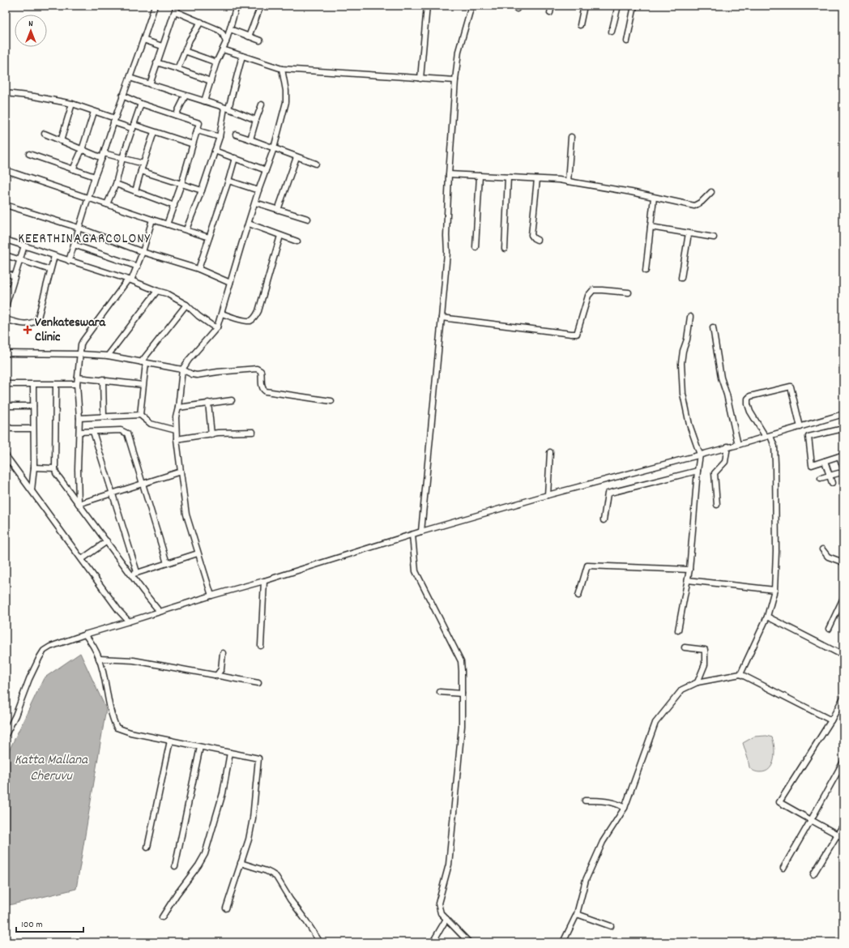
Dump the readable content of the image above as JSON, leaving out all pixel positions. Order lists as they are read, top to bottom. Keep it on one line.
{"districts":["KEERTHINAGARCOLONY"],"water":["Katta Mallana Cheruvu"],"places":{"health":["Venkateswara Clinic"]},"scale_bar":"100 m","north":"top"}
